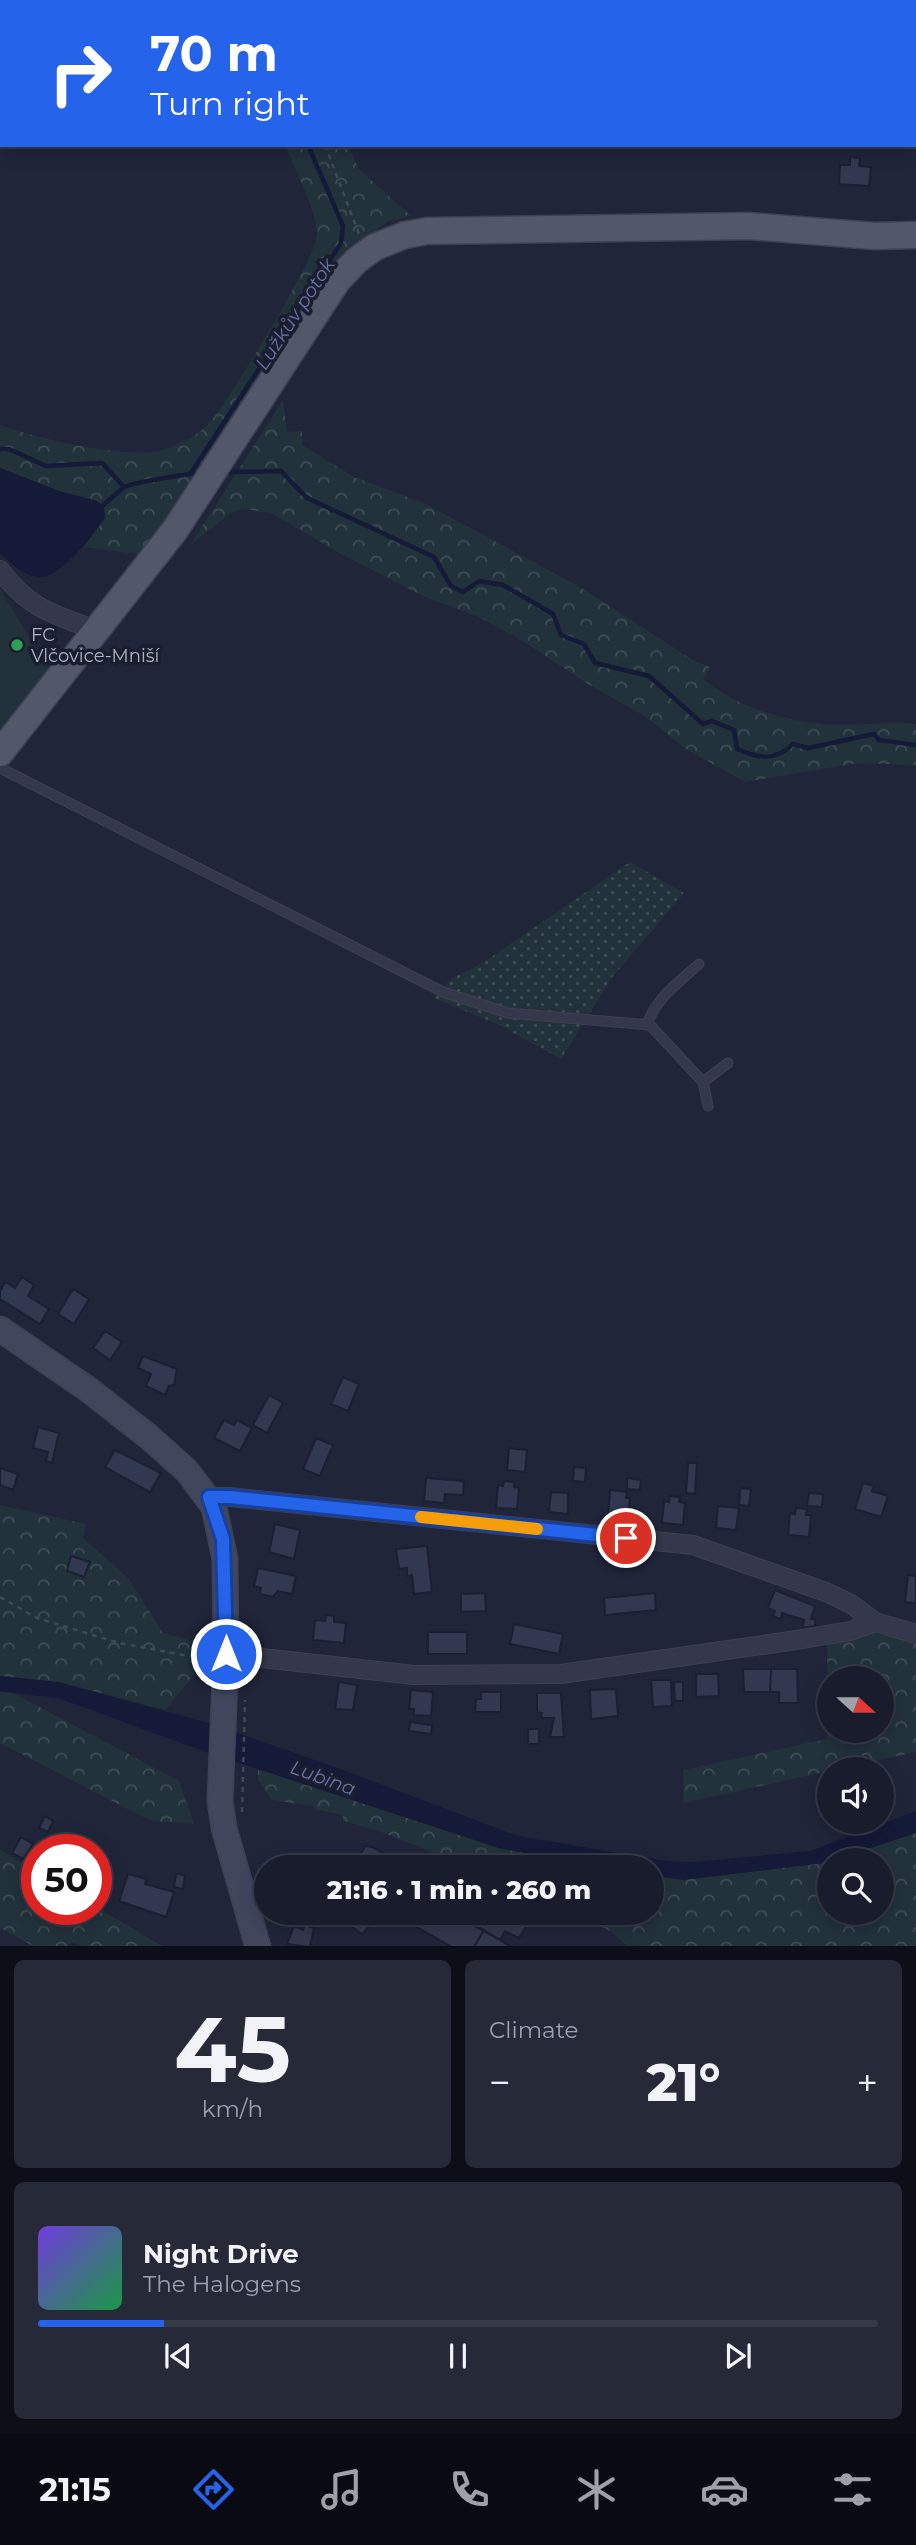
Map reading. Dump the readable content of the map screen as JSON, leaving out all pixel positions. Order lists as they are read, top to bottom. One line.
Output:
{"water":["Lužkův potok","Lubina"],"places":["FC Vlčovice-Mniší"],"north":"right","page":{"turn":["70 m","Turn right"],"limit":"50","trip":"21:16 · 1 min · 260 m","tile":[["45","km/h"],"Climate"],"heat":["−","21°","+"],"song":["Night Drive","The Halogens"],"tabs":"21:15"}}
